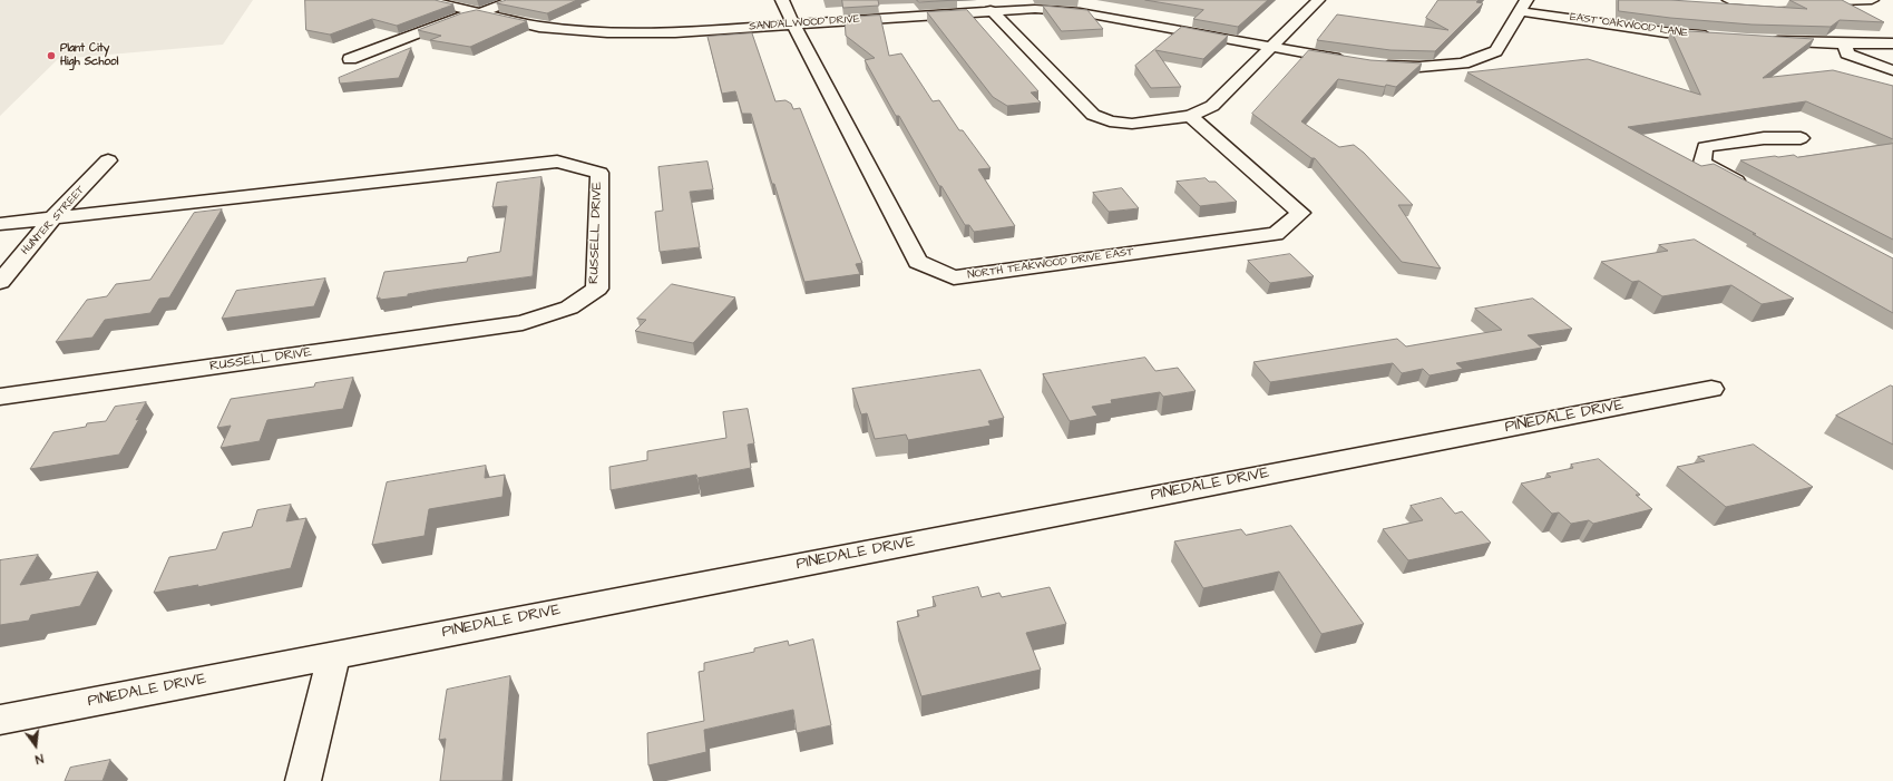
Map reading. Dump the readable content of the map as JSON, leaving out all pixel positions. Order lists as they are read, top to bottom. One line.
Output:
{"streets":{"street":["SANDALWOOD DRIVE","EAST OAKWOOD LANE","HUNTER STREET","RUSSELL DRIVE","NORTH TEAKWOOD DRIVE EAST","PINEDALE DRIVE"]},"crossings":[["SANDALWOOD DRIVE","NORTH TEAKWOOD DRIVE EAST"],["HUNTER STREET","RUSSELL DRIVE"]],"places":["Plant City High School"],"north":"bottom"}
